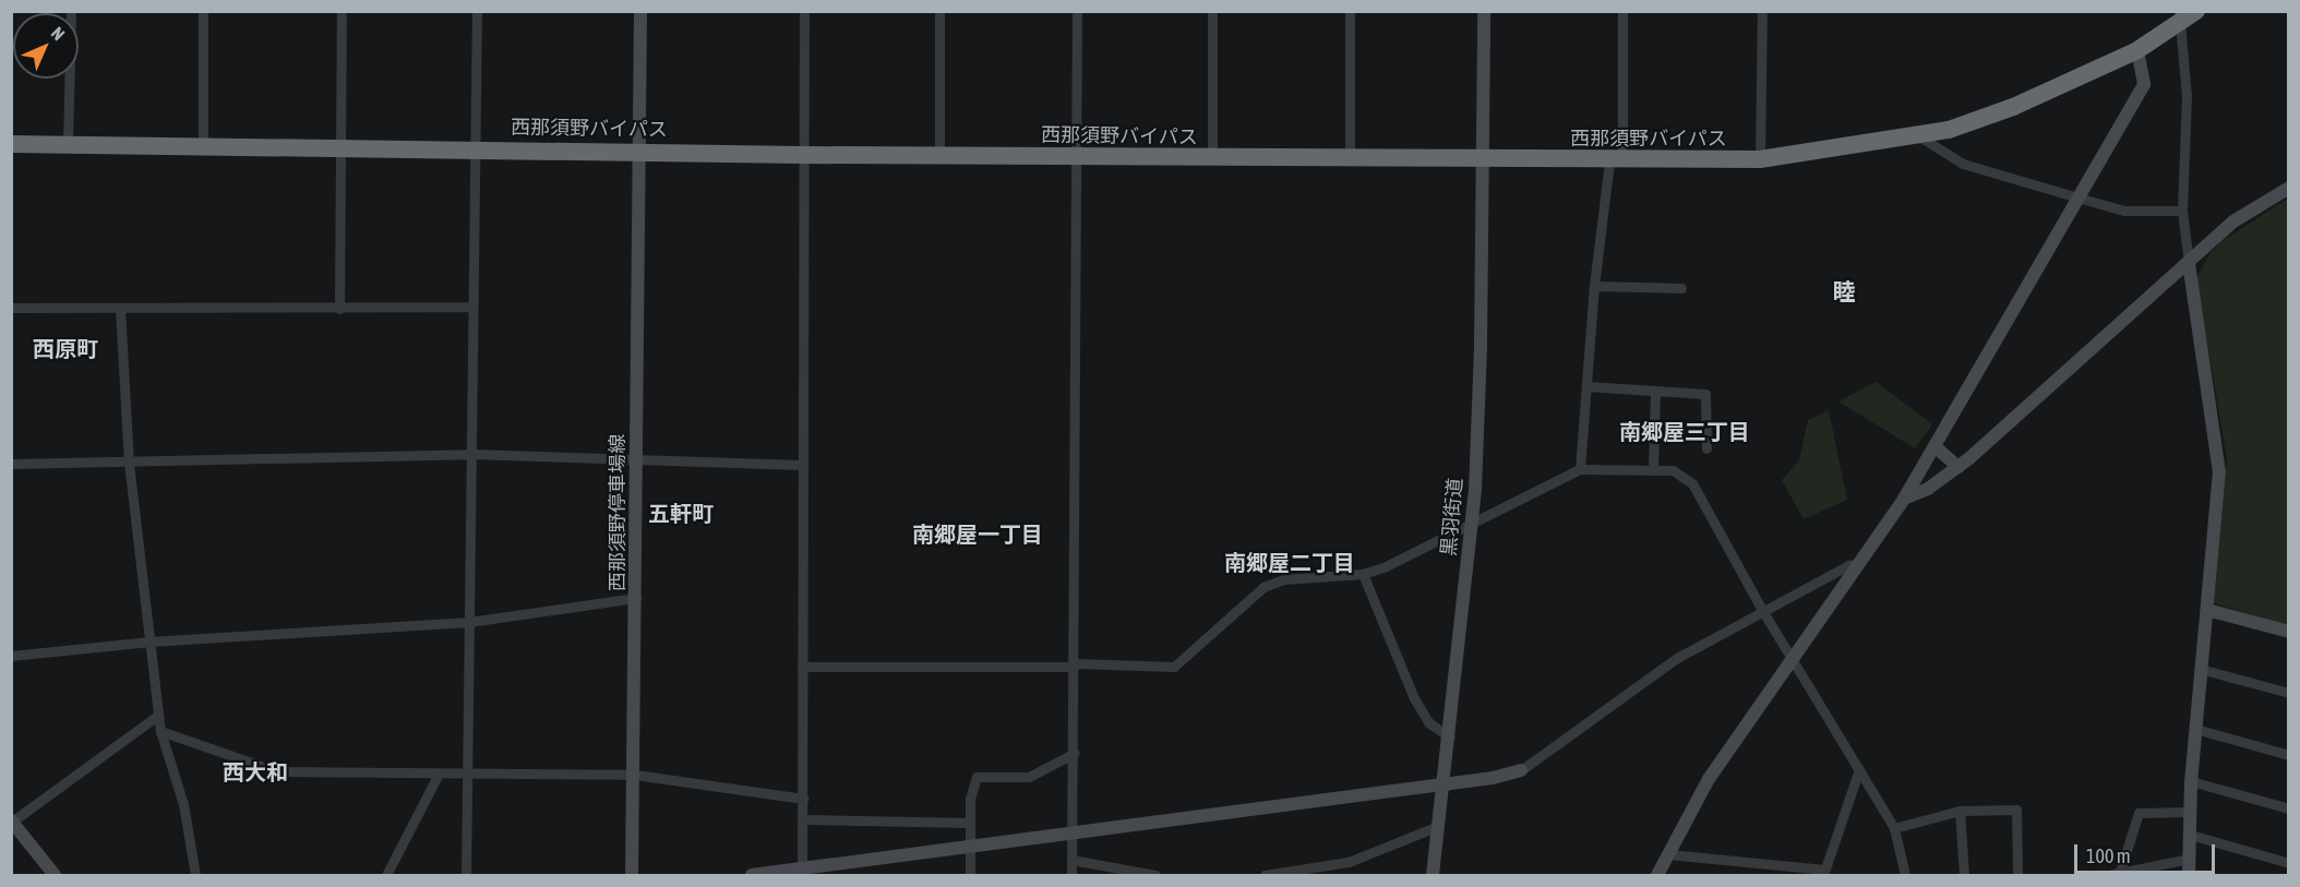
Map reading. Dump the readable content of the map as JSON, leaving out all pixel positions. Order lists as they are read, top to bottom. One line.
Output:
{"streets":{"highway":["西那須野バイパス"],"street":["西那須野停車場線","黒羽街道"]},"crossings":[["西那須野バイパス","西那須野停車場線"],["西那須野バイパス","黒羽街道"]],"districts":["睦","西原町","南郷屋三丁目","五軒町","南郷屋一丁目","南郷屋二丁目","西大和"],"scale_bar":"100 m","north":"top right"}
